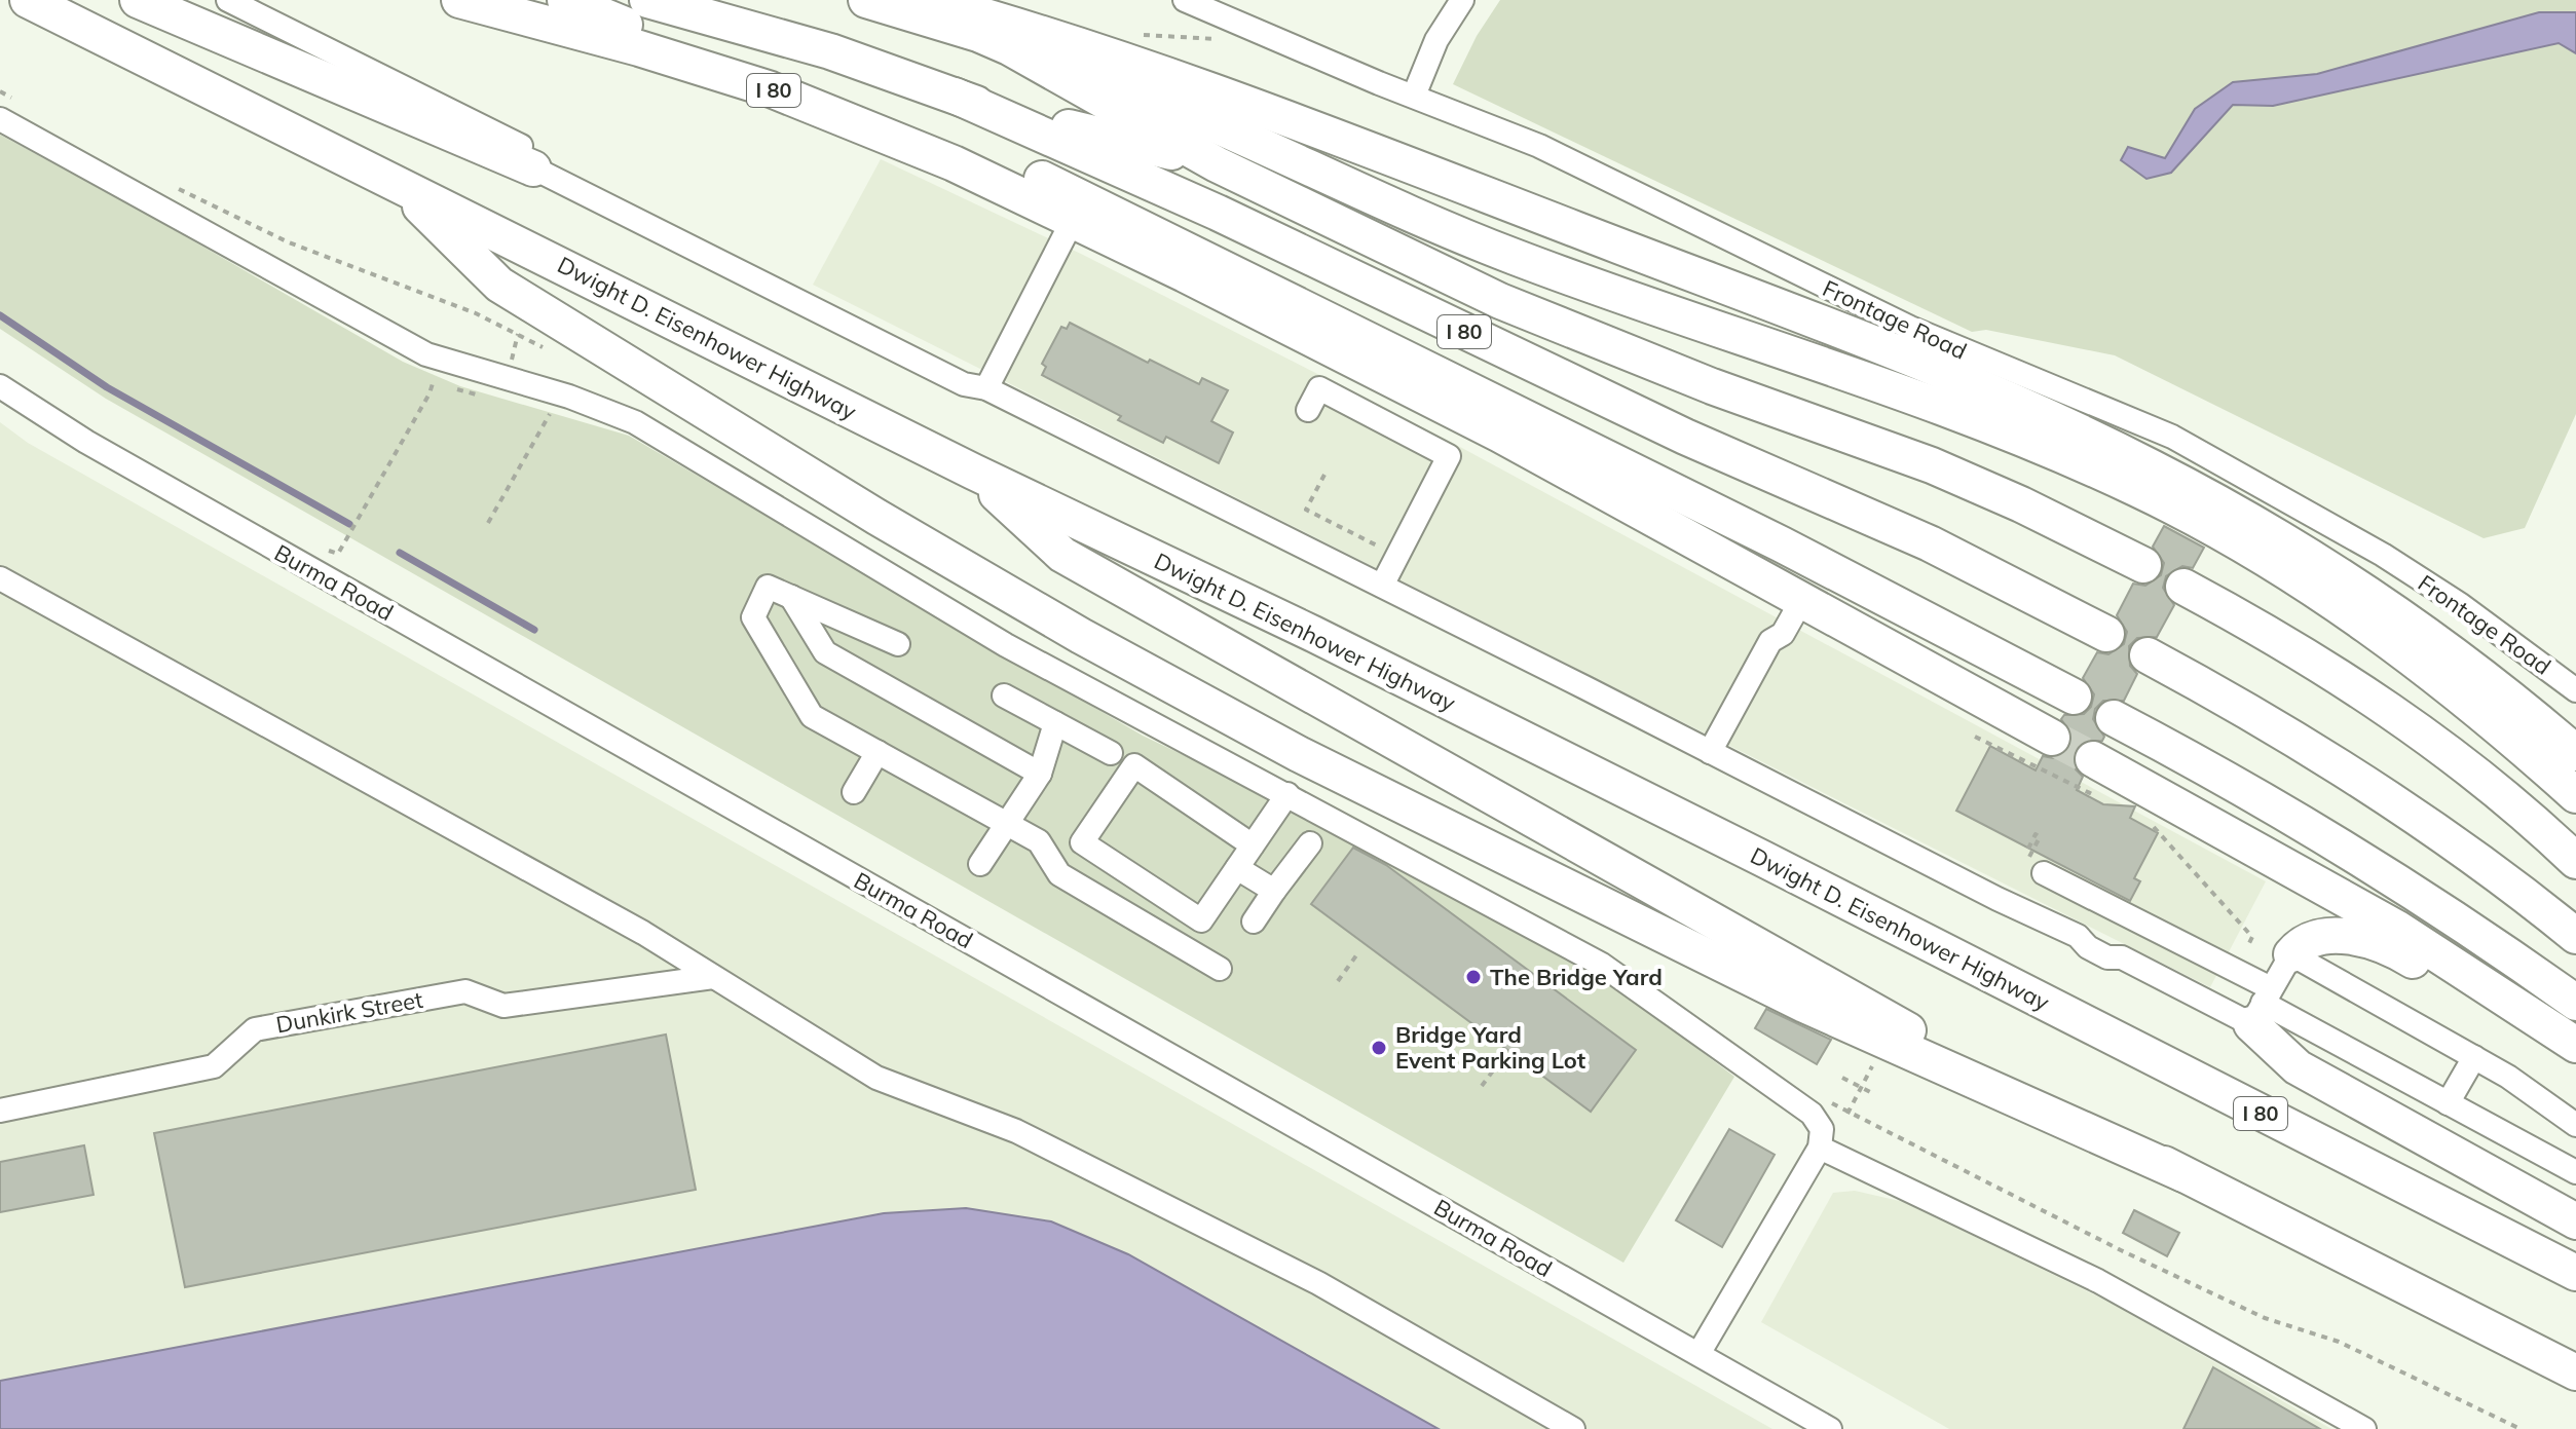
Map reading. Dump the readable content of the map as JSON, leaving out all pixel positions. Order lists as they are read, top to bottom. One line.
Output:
{"streets":{"highway":["I 80","Dwight D. Eisenhower Highway"],"street":["Frontage Road","Burma Road","Dunkirk Street"]},"places":["The Bridge Yard","Bridge Yard Event Parking Lot"]}
